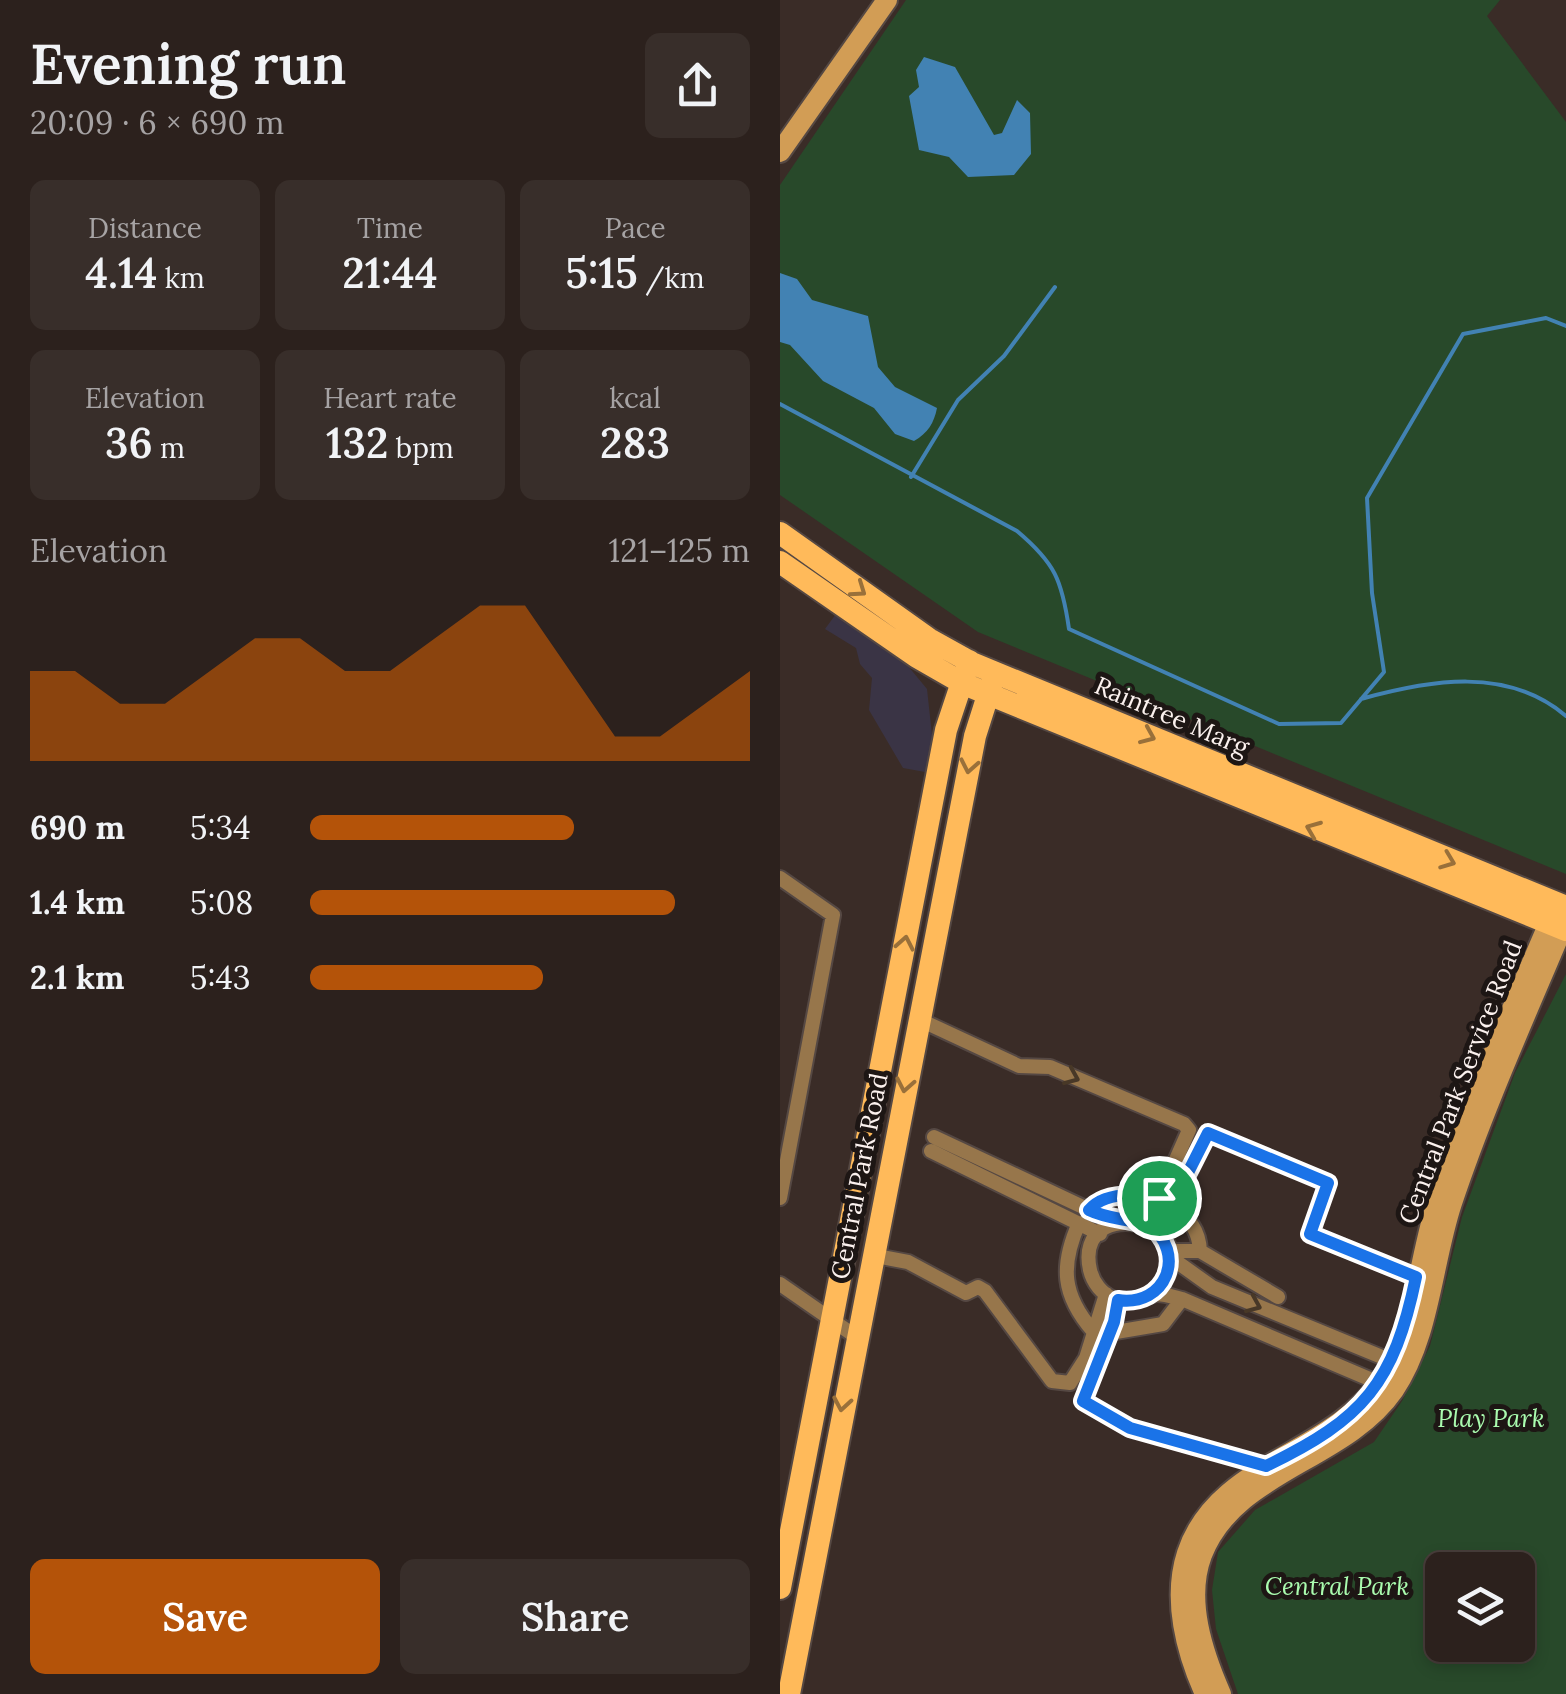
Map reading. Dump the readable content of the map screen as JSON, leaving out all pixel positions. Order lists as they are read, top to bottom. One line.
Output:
{"streets":{"main road":["Raintree Marg","Central Park Road"],"street":["Central Park Service Road"]},"crossings":[["Raintree Marg","Central Park Service Road"],["Raintree Marg","Central Park Road"]],"parks":["Play Park","Central Park"],"page":{"heading":["Evening run","20:09 · 6 × 690 m"],"stats":[["Distance","4.14 km"],["Time","21:44"],["Pace","5:15 /km"],["Elevation","36 m"],["Heart rate","132 bpm"],["kcal","283"]],"chart":["Elevation","121–125 m"],"list":[{"name":"690 m","note":"5:34"},{"name":"1.4 km","note":"5:08"},{"name":"2.1 km","note":"5:43"}],"buttons":["Save","Share"]}}
